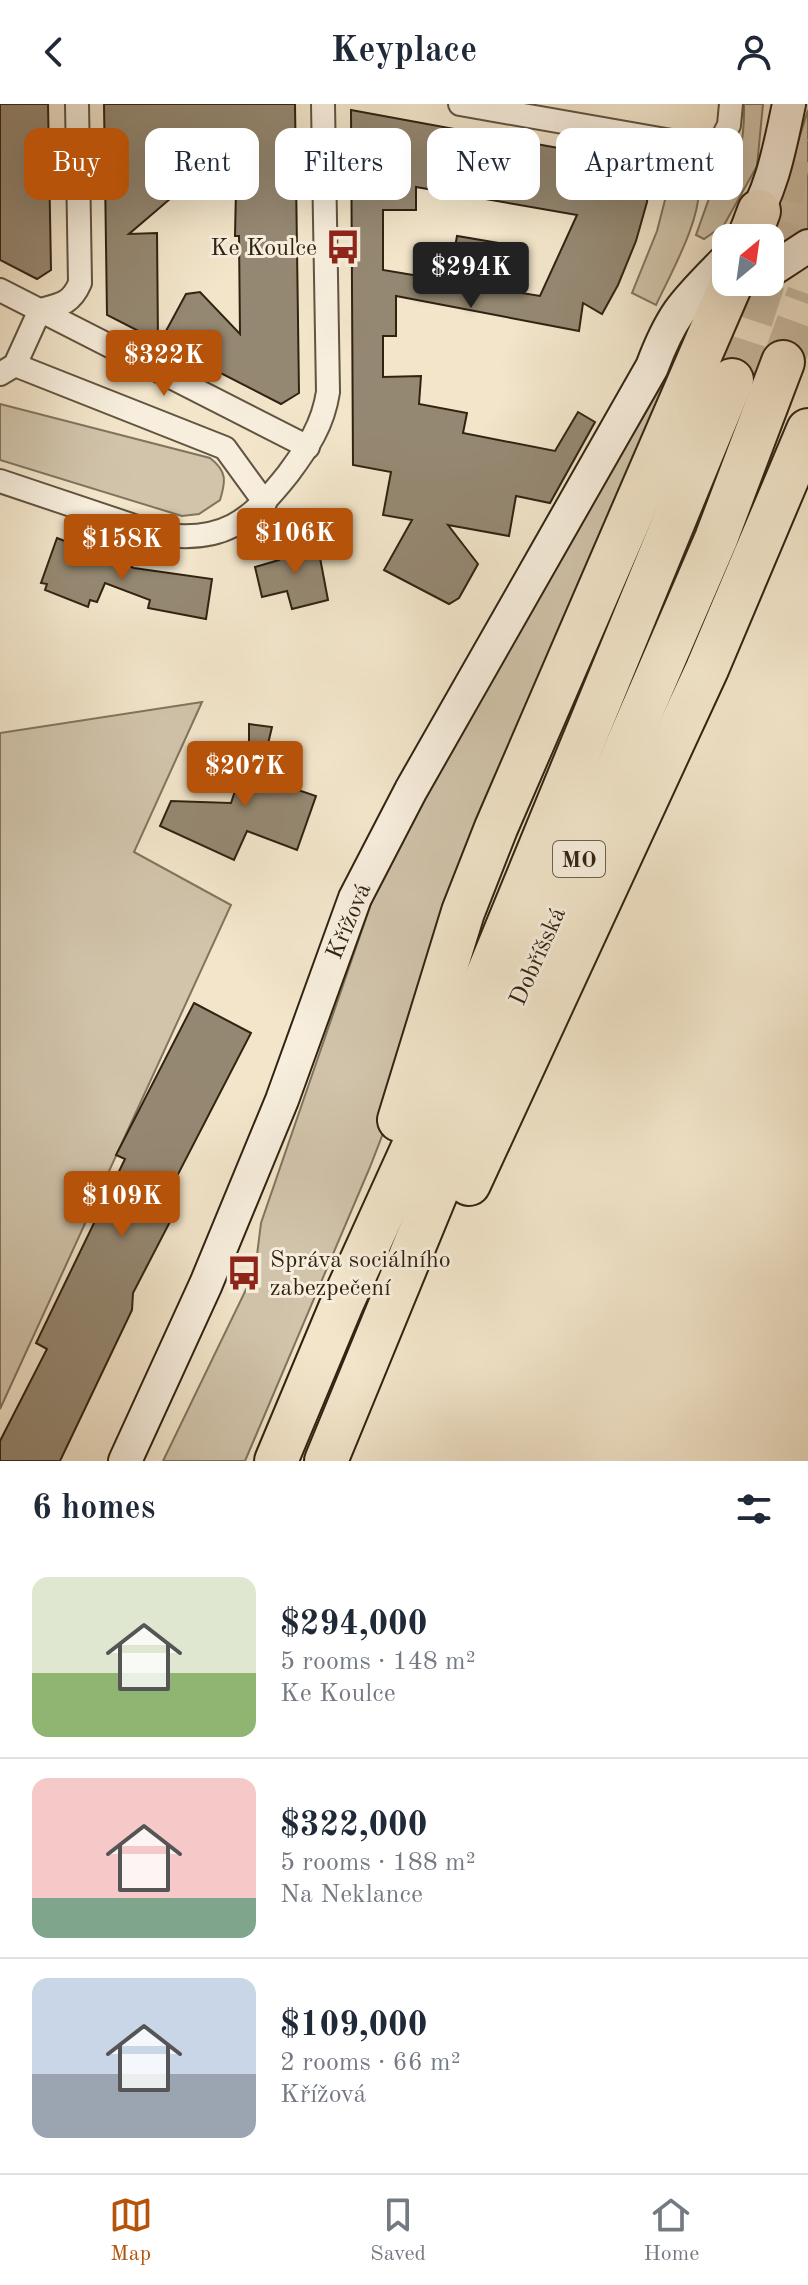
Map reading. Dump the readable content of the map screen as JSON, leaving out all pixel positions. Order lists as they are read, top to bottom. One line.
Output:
{"streets":{"highway":["MO","Dobříšská"],"street":["Křížová"]},"places":{"bus stop":["Ke Koulce","Správa sociálního zabezpečení"]},"north":"top right","page":{"header":"Keyplace","chip":["Buy","Rent","Filters","New","Apartment"],"price":["$294K","$322K","$106K","$158K","$207K","$109K"],"heading":"6 homes","list":[{"name":"$294,000","note":"5 rooms · 148 m² · Ke Koulce"},{"name":"$322,000","note":"5 rooms · 188 m² · Na Neklance"},{"name":"$109,000","note":"2 rooms · 66 m² · Křížová"}],"tabs":["Map","Saved","Home"]}}
